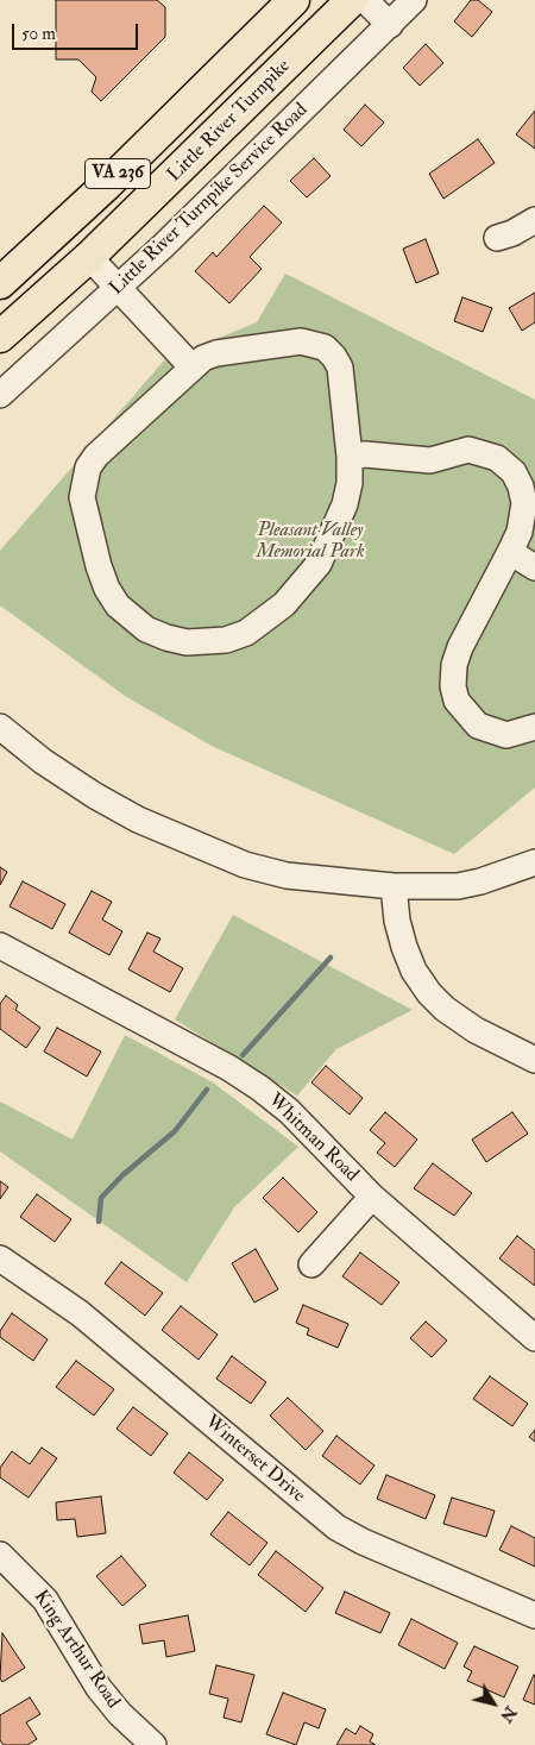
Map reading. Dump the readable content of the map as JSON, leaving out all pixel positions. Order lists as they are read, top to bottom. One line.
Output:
{"streets":{"main road":["Little River Turnpike","VA 236"],"street":["Little River Turnpike Service Road","Whitman Road","Winterset Drive","King Arthur Road"]},"parks":["Pleasant Valley Memorial Park"],"scale_bar":"50 m","north":"bottom right"}
